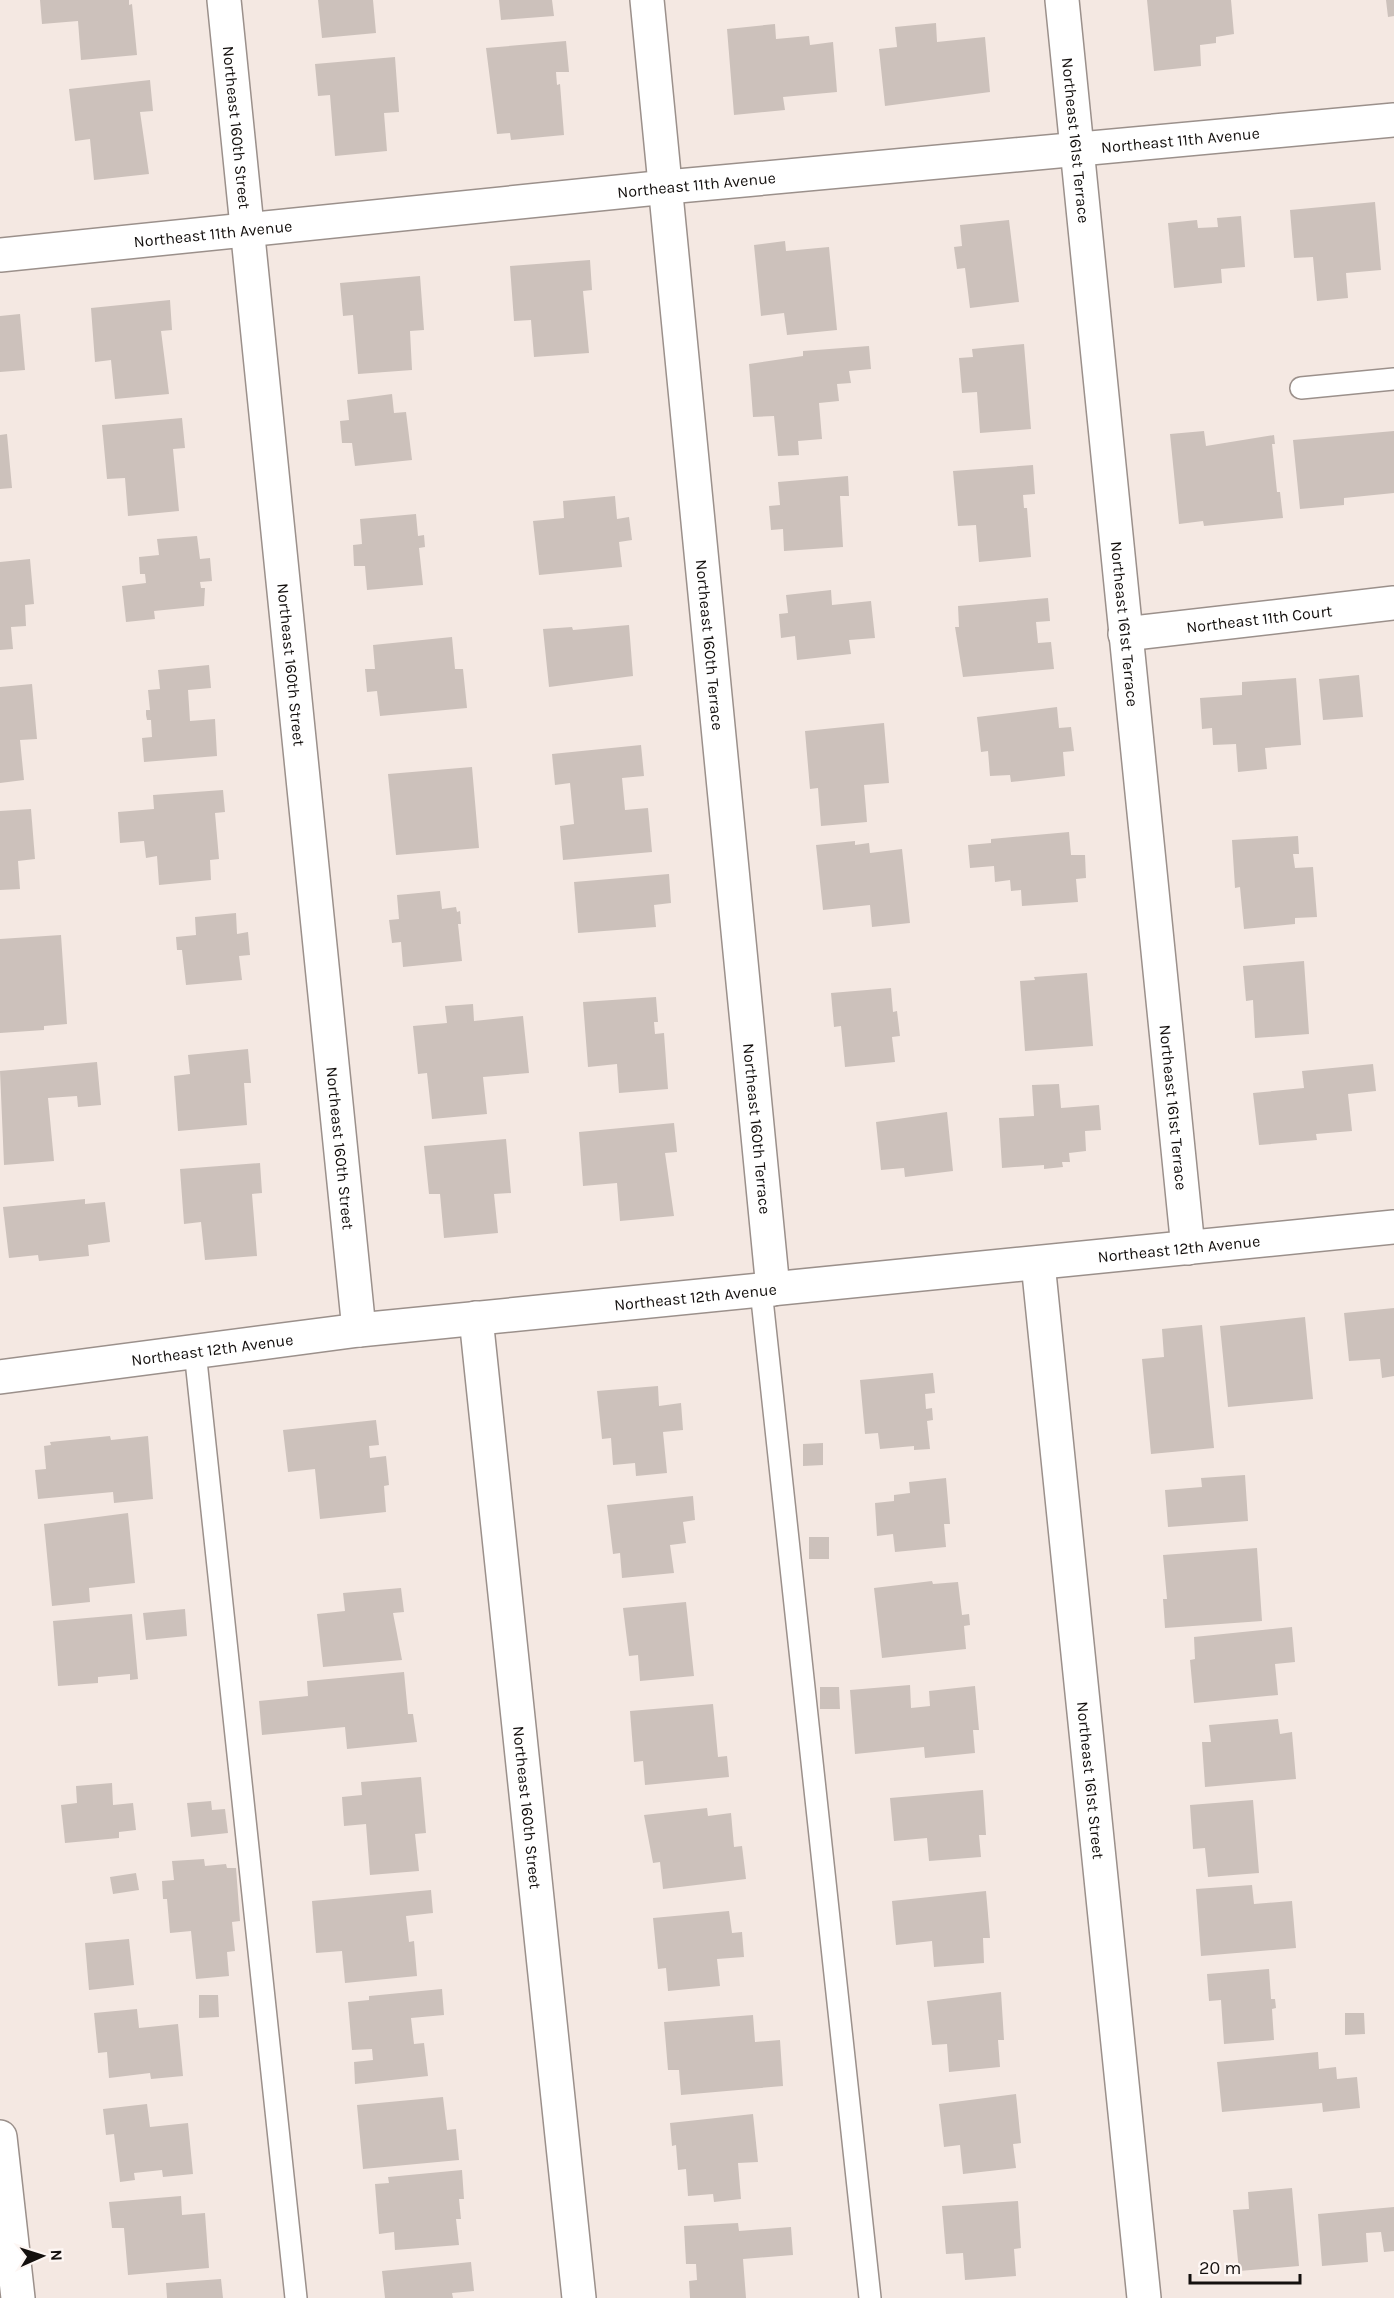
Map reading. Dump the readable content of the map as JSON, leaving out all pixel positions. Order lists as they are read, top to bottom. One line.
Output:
{"streets":{"street":["Northeast 160th Street","Northeast 11th Avenue","Northeast 161st Terrace","Northeast 11th Court","Northeast 160th Terrace","Northeast 12th Avenue","Northeast 161st Street"]},"crossings":[["Northeast 160th Street","Northeast 11th Avenue"],["Northeast 160th Street","Northeast 12th Avenue"],["Northeast 11th Avenue","Northeast 161st Terrace"],["Northeast 11th Avenue","Northeast 160th Terrace"],["Northeast 161st Terrace","Northeast 11th Court"],["Northeast 161st Terrace","Northeast 12th Avenue"],["Northeast 160th Terrace","Northeast 12th Avenue"],["Northeast 12th Avenue","Northeast 161st Street"]],"scale_bar":"20 m","north":"right"}
